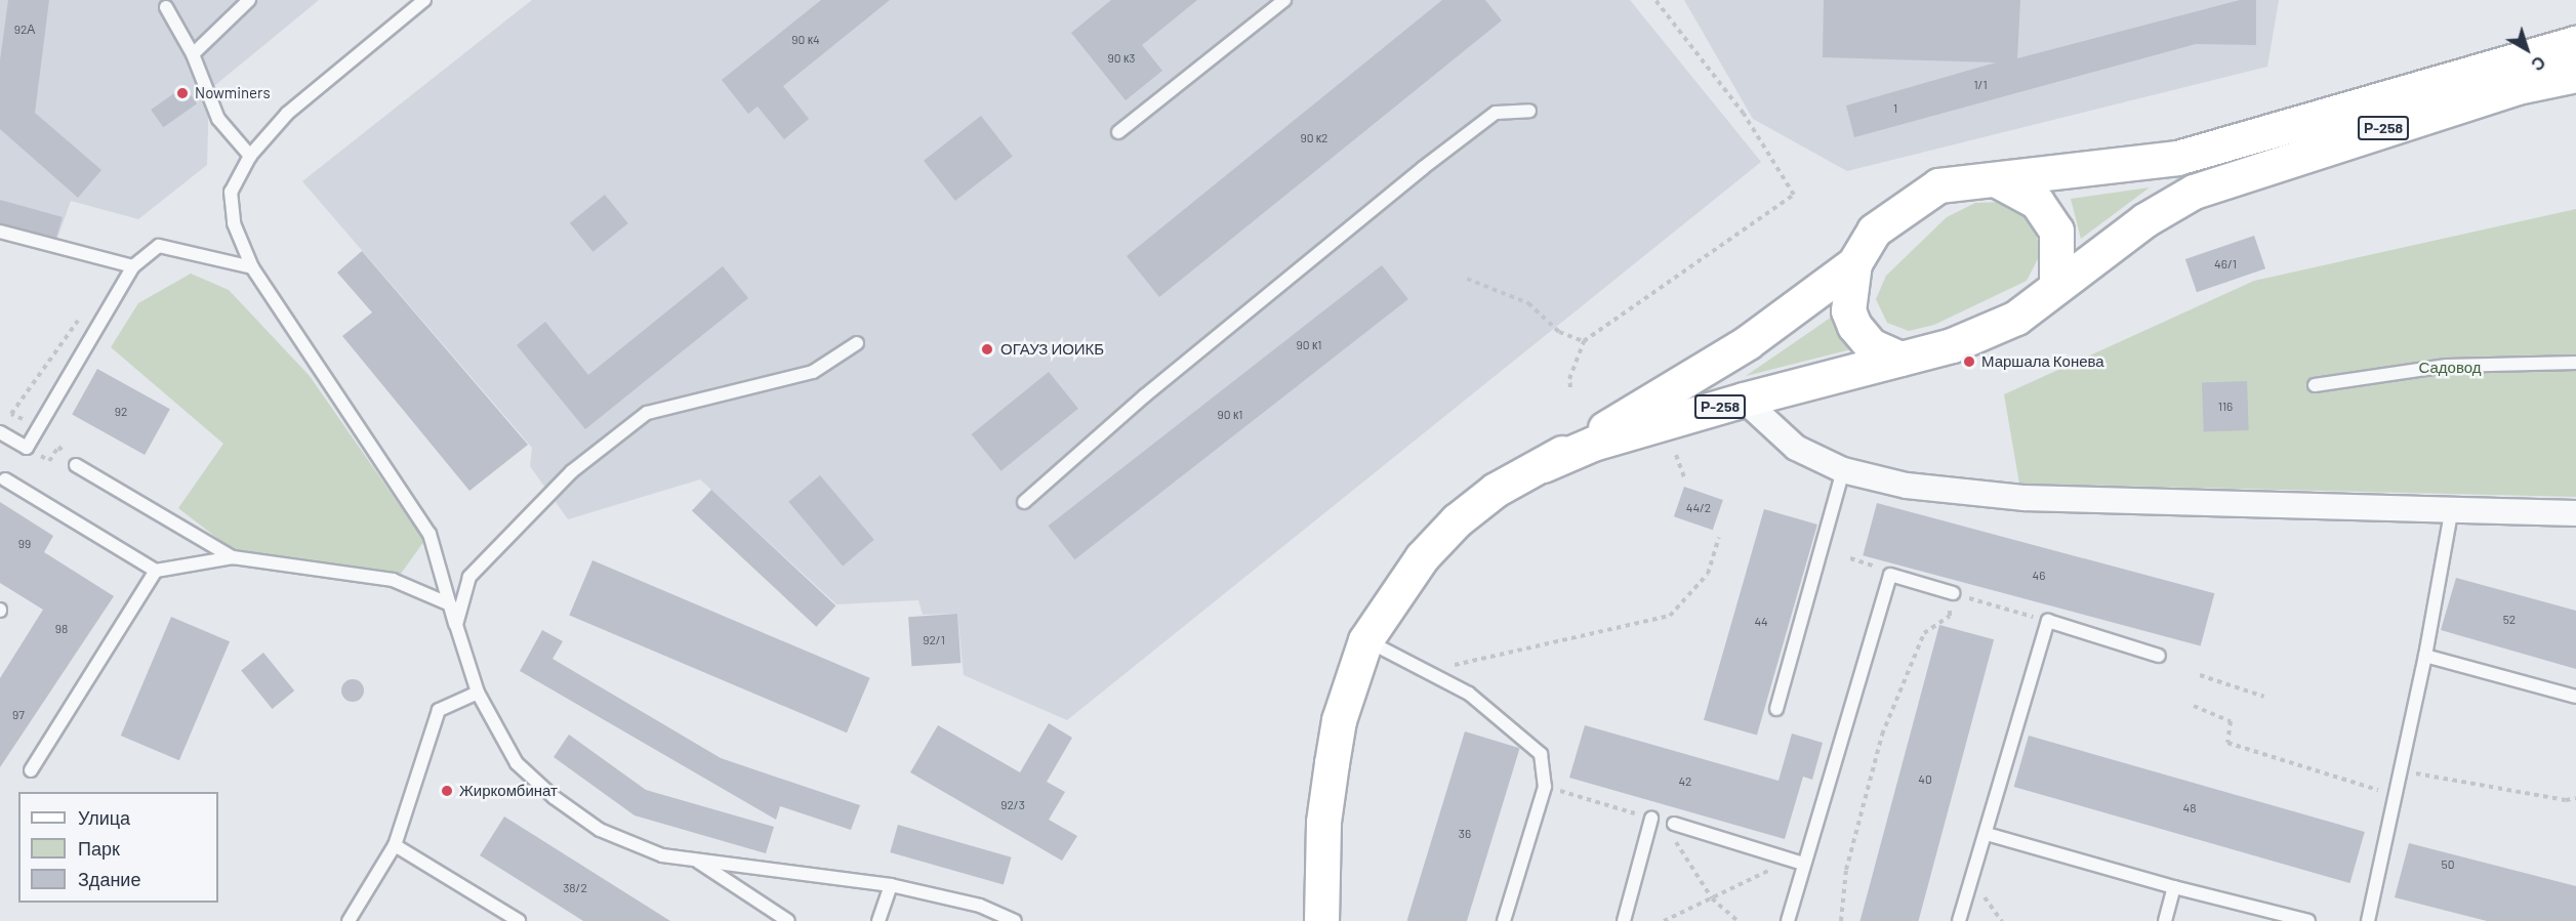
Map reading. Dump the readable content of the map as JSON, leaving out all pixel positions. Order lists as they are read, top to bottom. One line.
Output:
{"streets":{"main road":["Р-258"]},"parks":["Садовод"],"places":["Nowminers","ОГАУЗ ИОИКБ","Маршала Конева","Жиркомбинат"],"house_numbers":["92А","90 к4","90 к3","1/1","1","90 к2","46/1","90 к1","116","92","90 к1","44/2","99","46","52","44","98","92/1","97","40","42","92/3","48","36","50","38/2"],"legend":["Улица","Парк","Здание"],"north":"bottom right"}
